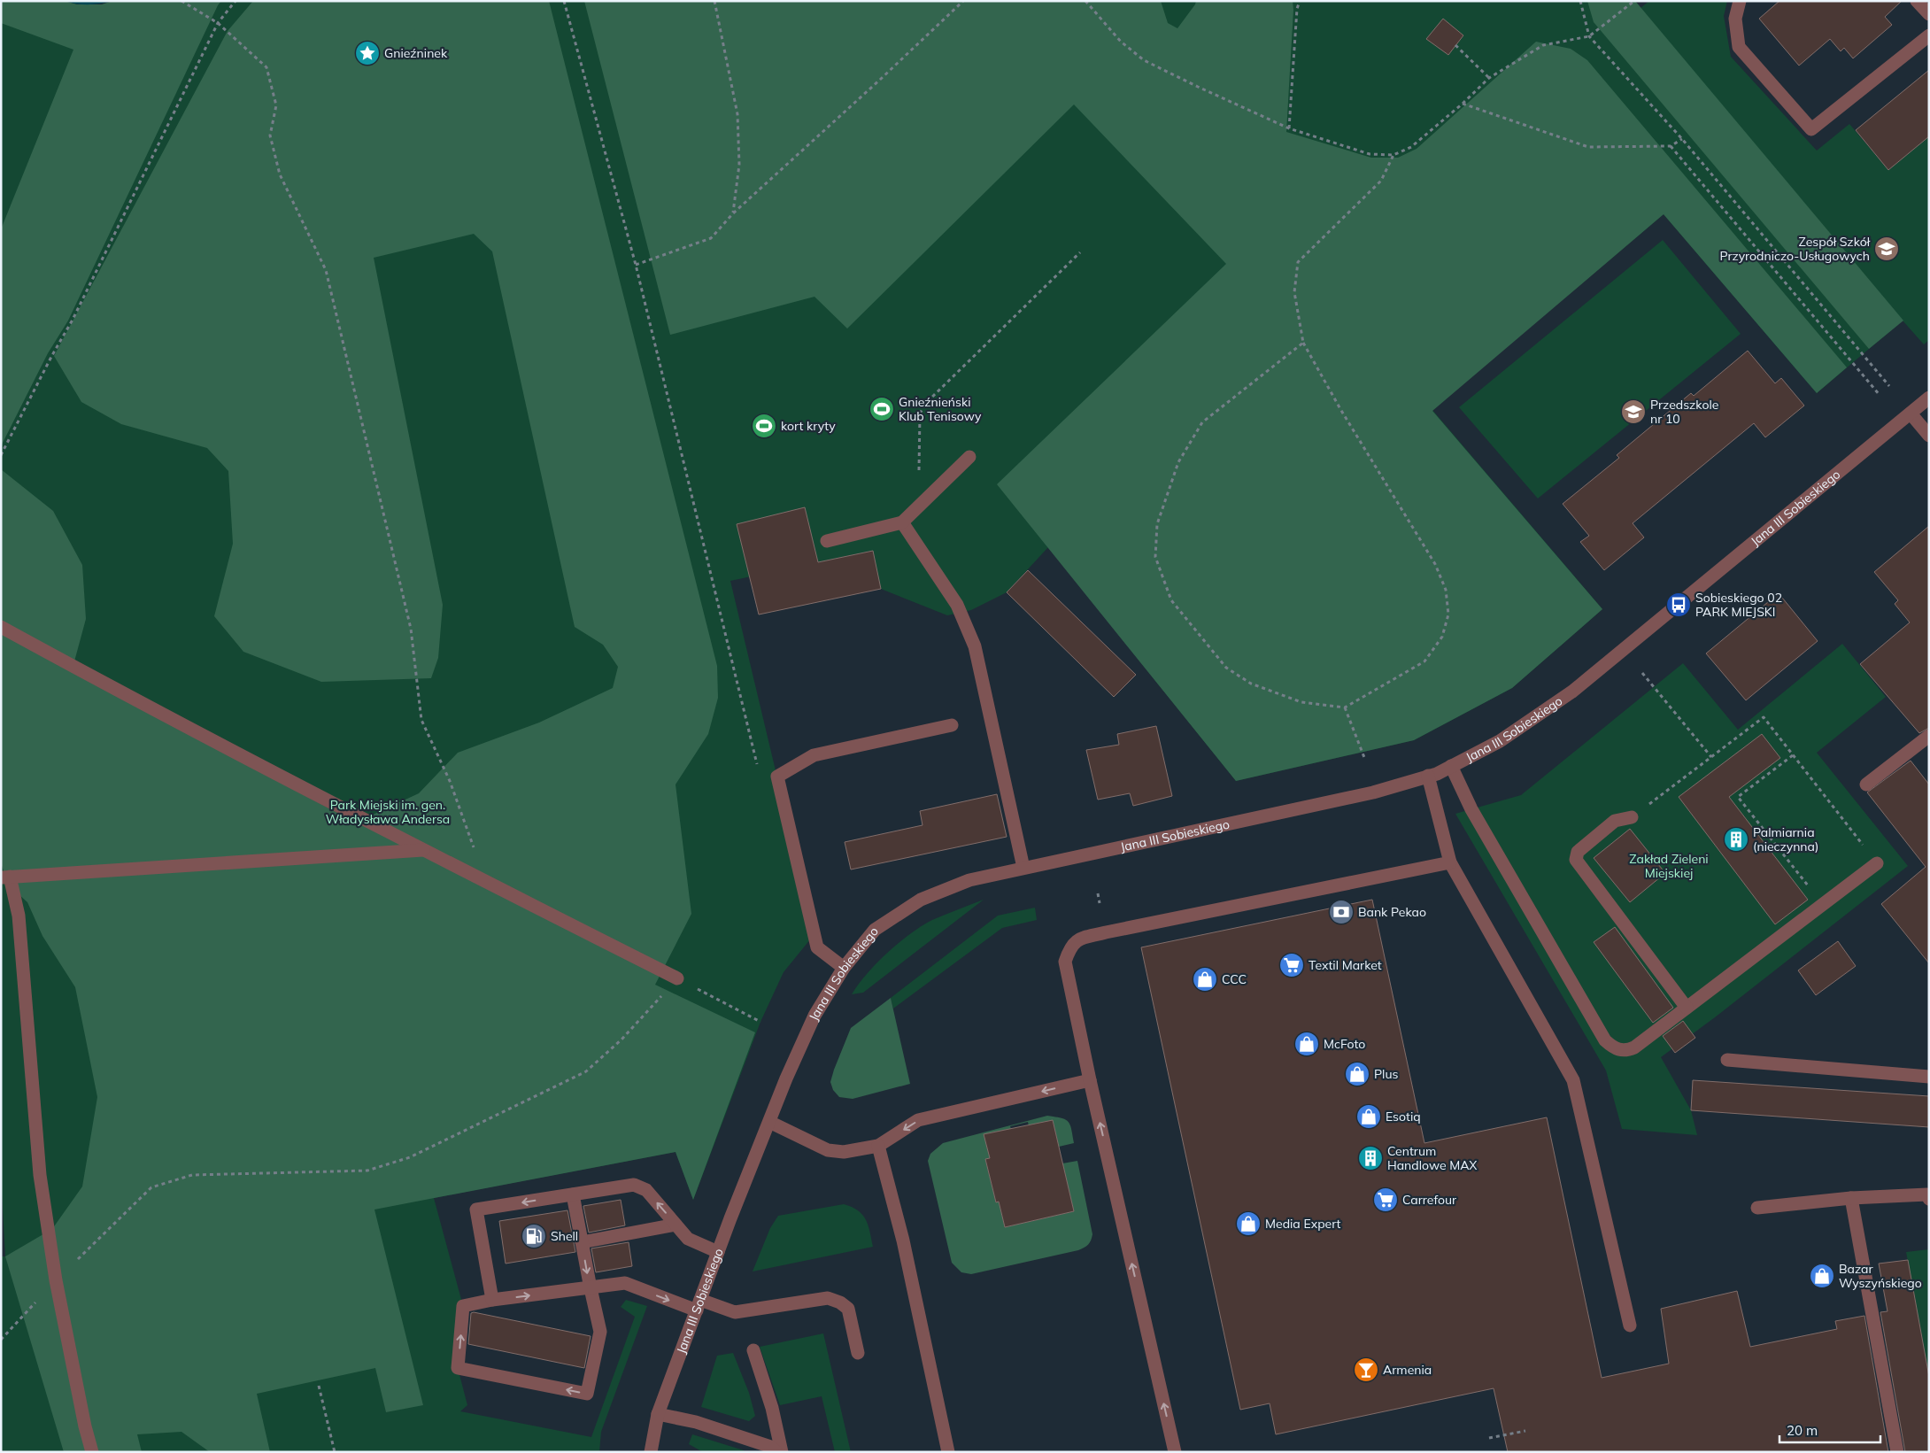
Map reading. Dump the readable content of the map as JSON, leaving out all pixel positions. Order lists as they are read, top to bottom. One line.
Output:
{"streets":{"street":["Jana III Sobieskiego"]},"parks":["Park Miejski im. gen. Władysława Andersa","Zakład Zieleni Miejskiej"],"places":{"place":["Gnieźninek"],"school or university":["Zespół Szkół Przyrodniczo-Usługowych","Przedszkole nr 10"],"sports":["Gnieźnieński Klub Tenisowy","kort kryty"],"bus stop":["Sobieskiego 02 PARK MIEJSKI"],"building":["Palmiarnia (nieczynna)","Centrum Handlowe MAX"],"bank":["Bank Pekao"],"supermarket":["Textil Market","Carrefour"],"shop":["CCC","McFoto","Plus","Esotiq","Media Expert","Bazar Wyszyńskiego"],"fuel station":["Shell"],"bar":["Armenia"]},"scale_bar":"20 m"}
